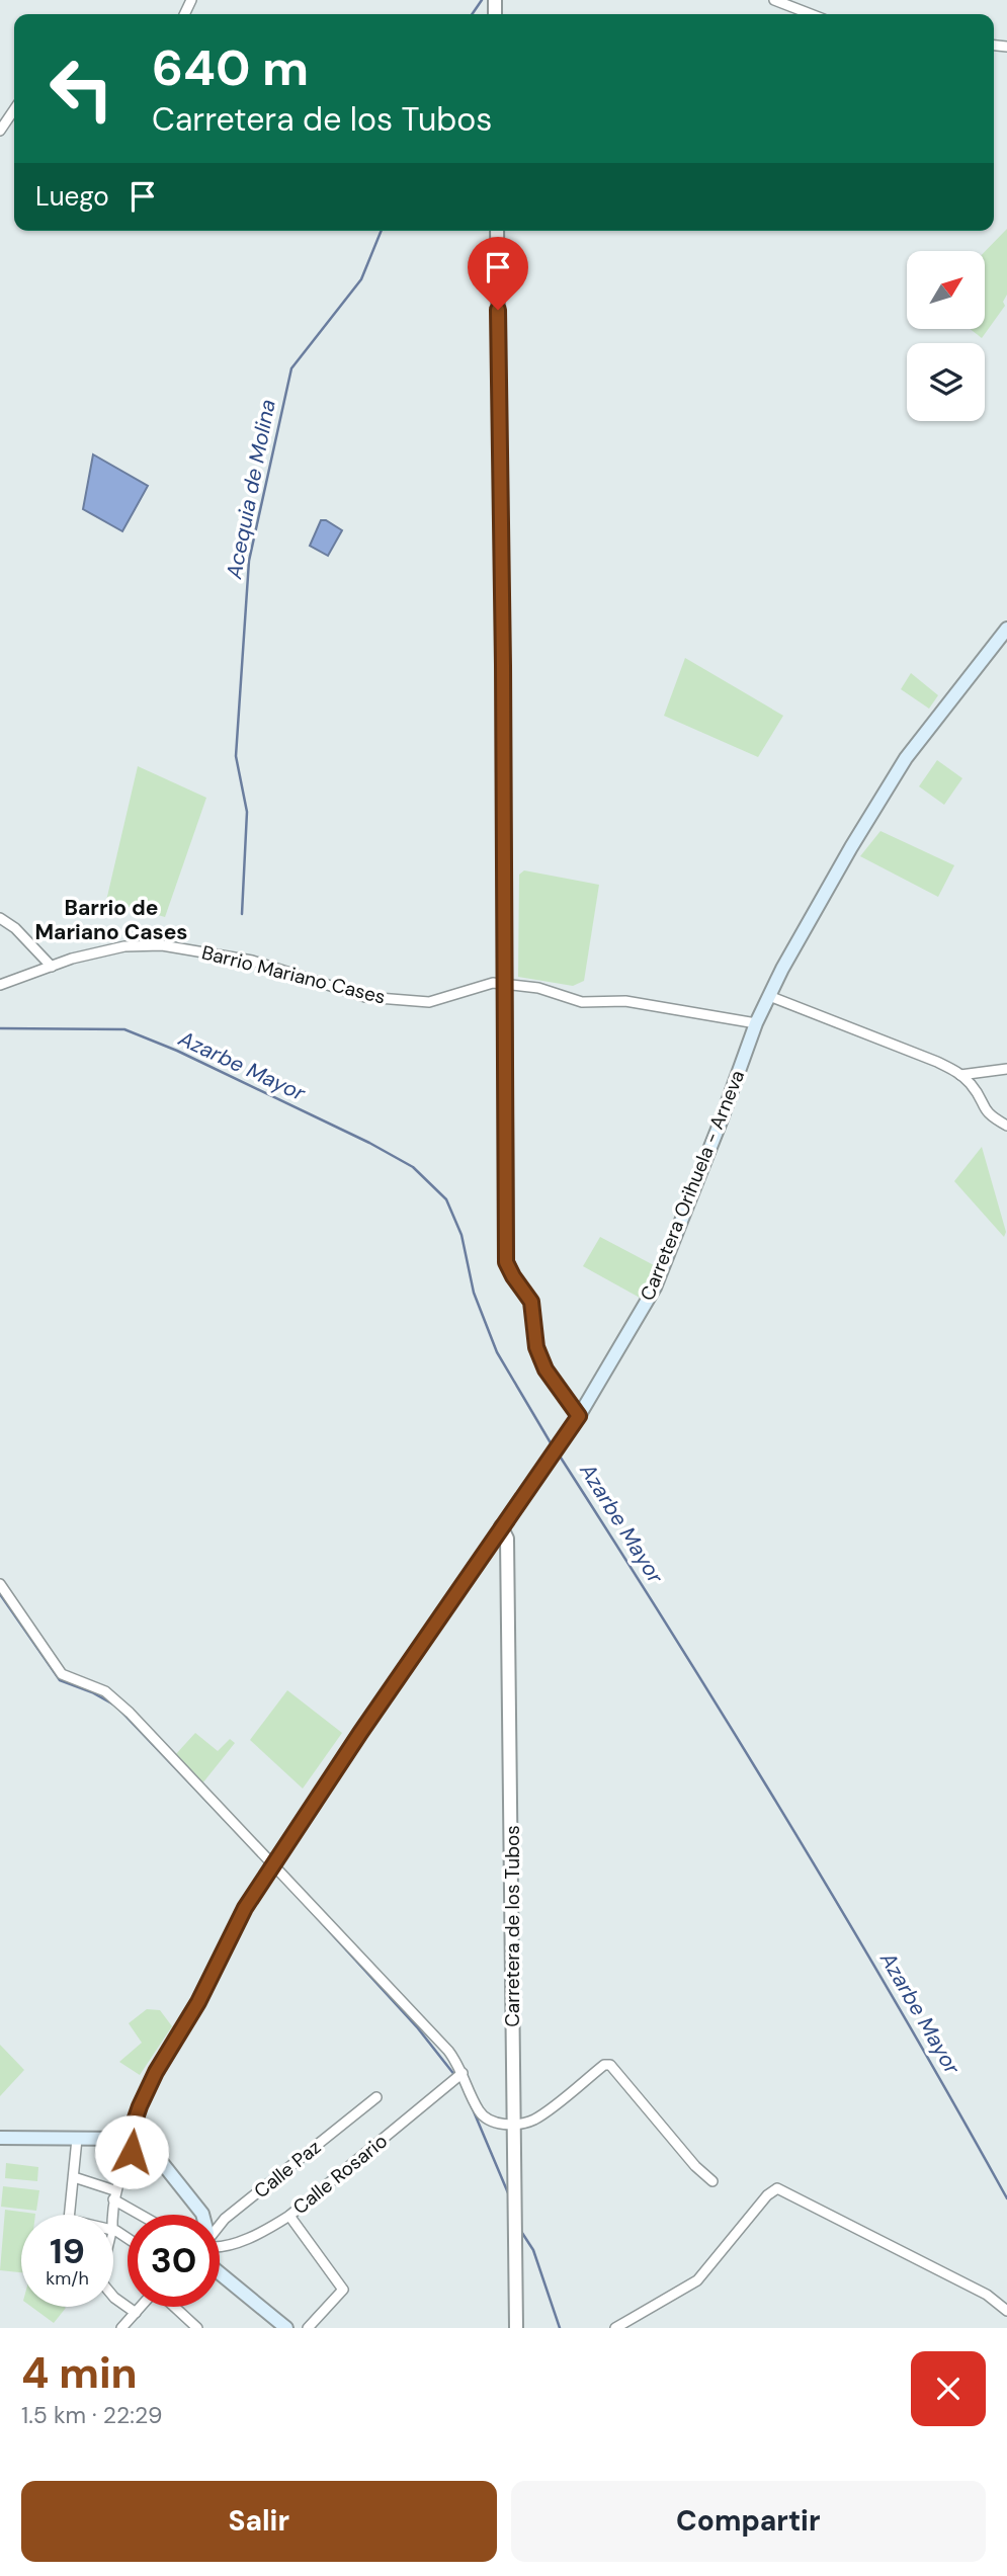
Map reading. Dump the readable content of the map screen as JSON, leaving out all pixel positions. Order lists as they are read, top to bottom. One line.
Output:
{"streets":{"main road":["Carretera Orihuela - Arneva"],"street":["Barrio Mariano Cases","Carretera de los Tubos","Calle Paz","Calle Rosario"]},"crossings":[["Barrio Mariano Cases","Carretera Orihuela - Arneva"],["Carretera Orihuela - Arneva","Carretera de los Tubos"]],"districts":["Barrio de Mariano Cases"],"water":["Acequia de Molina","Azarbe Mayor"],"north":"top right","page":{"turn":["640 m","Carretera de los Tubos"],"then":"Luego","speed":"19 km/h","limit":"30","heading":["4 min","1.5 km · 22:29"],"buttons":["Salir","Compartir"]}}
